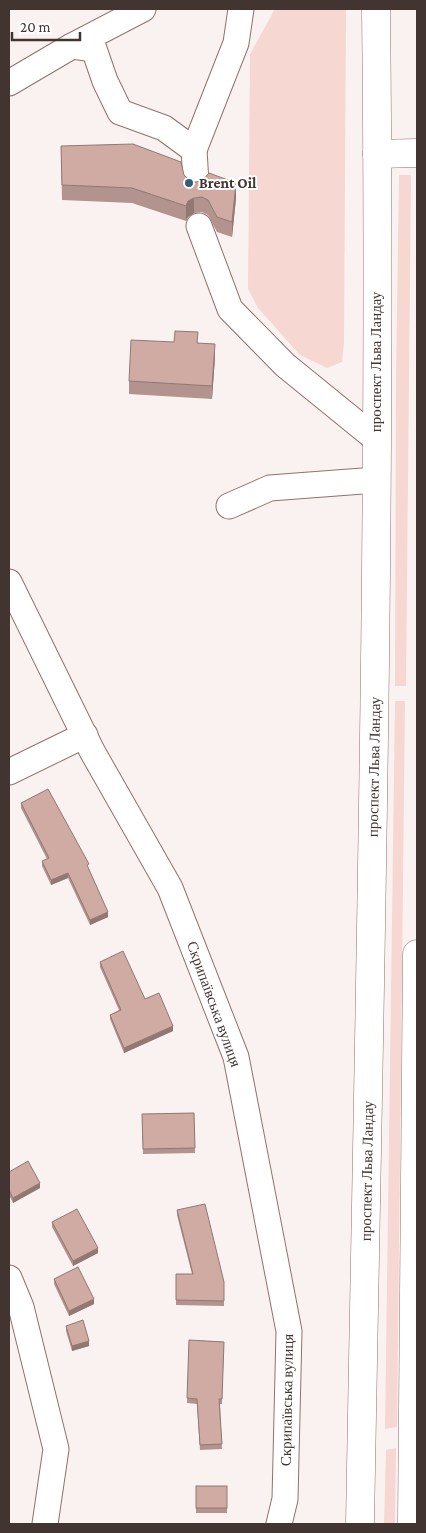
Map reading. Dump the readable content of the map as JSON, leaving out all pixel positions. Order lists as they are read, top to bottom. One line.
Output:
{"streets":{"main road":["проспект Льва Ландау"],"street":["Скрипаївська вулиця"]},"places":["Brent Oil"],"scale_bar":"20 m"}
